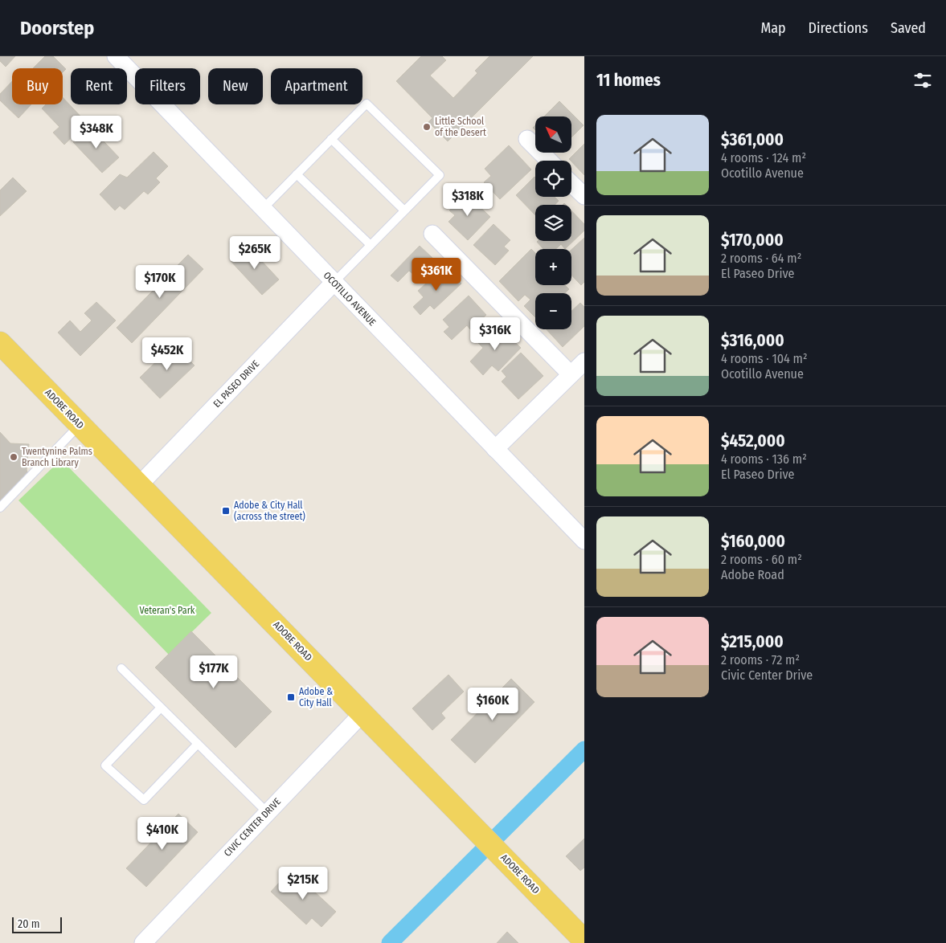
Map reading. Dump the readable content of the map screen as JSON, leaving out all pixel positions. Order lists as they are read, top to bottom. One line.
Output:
{"streets":{"main road":["ADOBE ROAD"],"street":["OCOTILLO AVENUE","EL PASEO DRIVE","CIVIC CENTER DRIVE"]},"crossings":[["OCOTILLO AVENUE","EL PASEO DRIVE"],["EL PASEO DRIVE","ADOBE ROAD"],["ADOBE ROAD","CIVIC CENTER DRIVE"]],"parks":["Veteran's Park"],"places":{"other":["Little School of the Desert","Twentynine Palms Branch Library"],"transit":["Adobe & City Hall (across the street)","Adobe & City Hall"]},"scale_bar":"20 m","north":"top left","page":{"header":"Doorstep","nav":["Map","Directions","Saved"],"heading":"11 homes","chip":["Buy","Rent","Filters","New","Apartment"],"list":[{"name":"$361,000","note":"4 rooms · 124 m² · Ocotillo Avenue"},{"name":"$170,000","note":"2 rooms · 64 m² · El Paseo Drive"},{"name":"$316,000","note":"4 rooms · 104 m² · Ocotillo Avenue"},{"name":"$452,000","note":"4 rooms · 136 m² · El Paseo Drive"},{"name":"$160,000","note":"2 rooms · 60 m² · Adobe Road"},{"name":"$215,000","note":"2 rooms · 72 m² · Civic Center Drive"}],"price":["$348K","$318K","$265K","$361K","$170K","$316K","$452K","$177K","$160K","$410K","$215K"],"map_buttons":["+","−"],"scale":"20 m"}}
